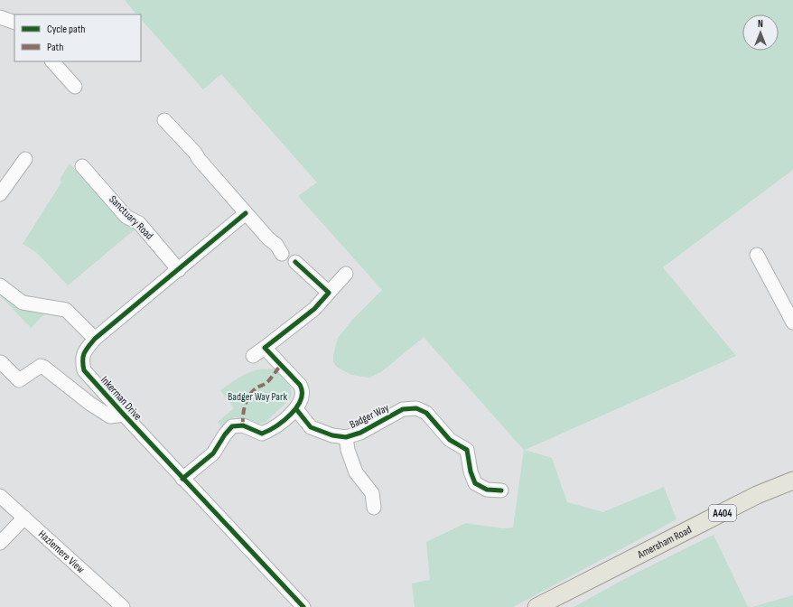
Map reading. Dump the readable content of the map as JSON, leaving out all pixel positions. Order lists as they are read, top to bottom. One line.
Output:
{"streets":{"main road":["A404","Amersham Road"],"street":["Sanctuary Road","Inkerman Drive","Badger Way","Hazlemere View"]},"crossings":[["Sanctuary Road","Inkerman Drive"]],"parks":["Badger Way Park"],"legend":["Cycle path","Path"],"north":"top"}
